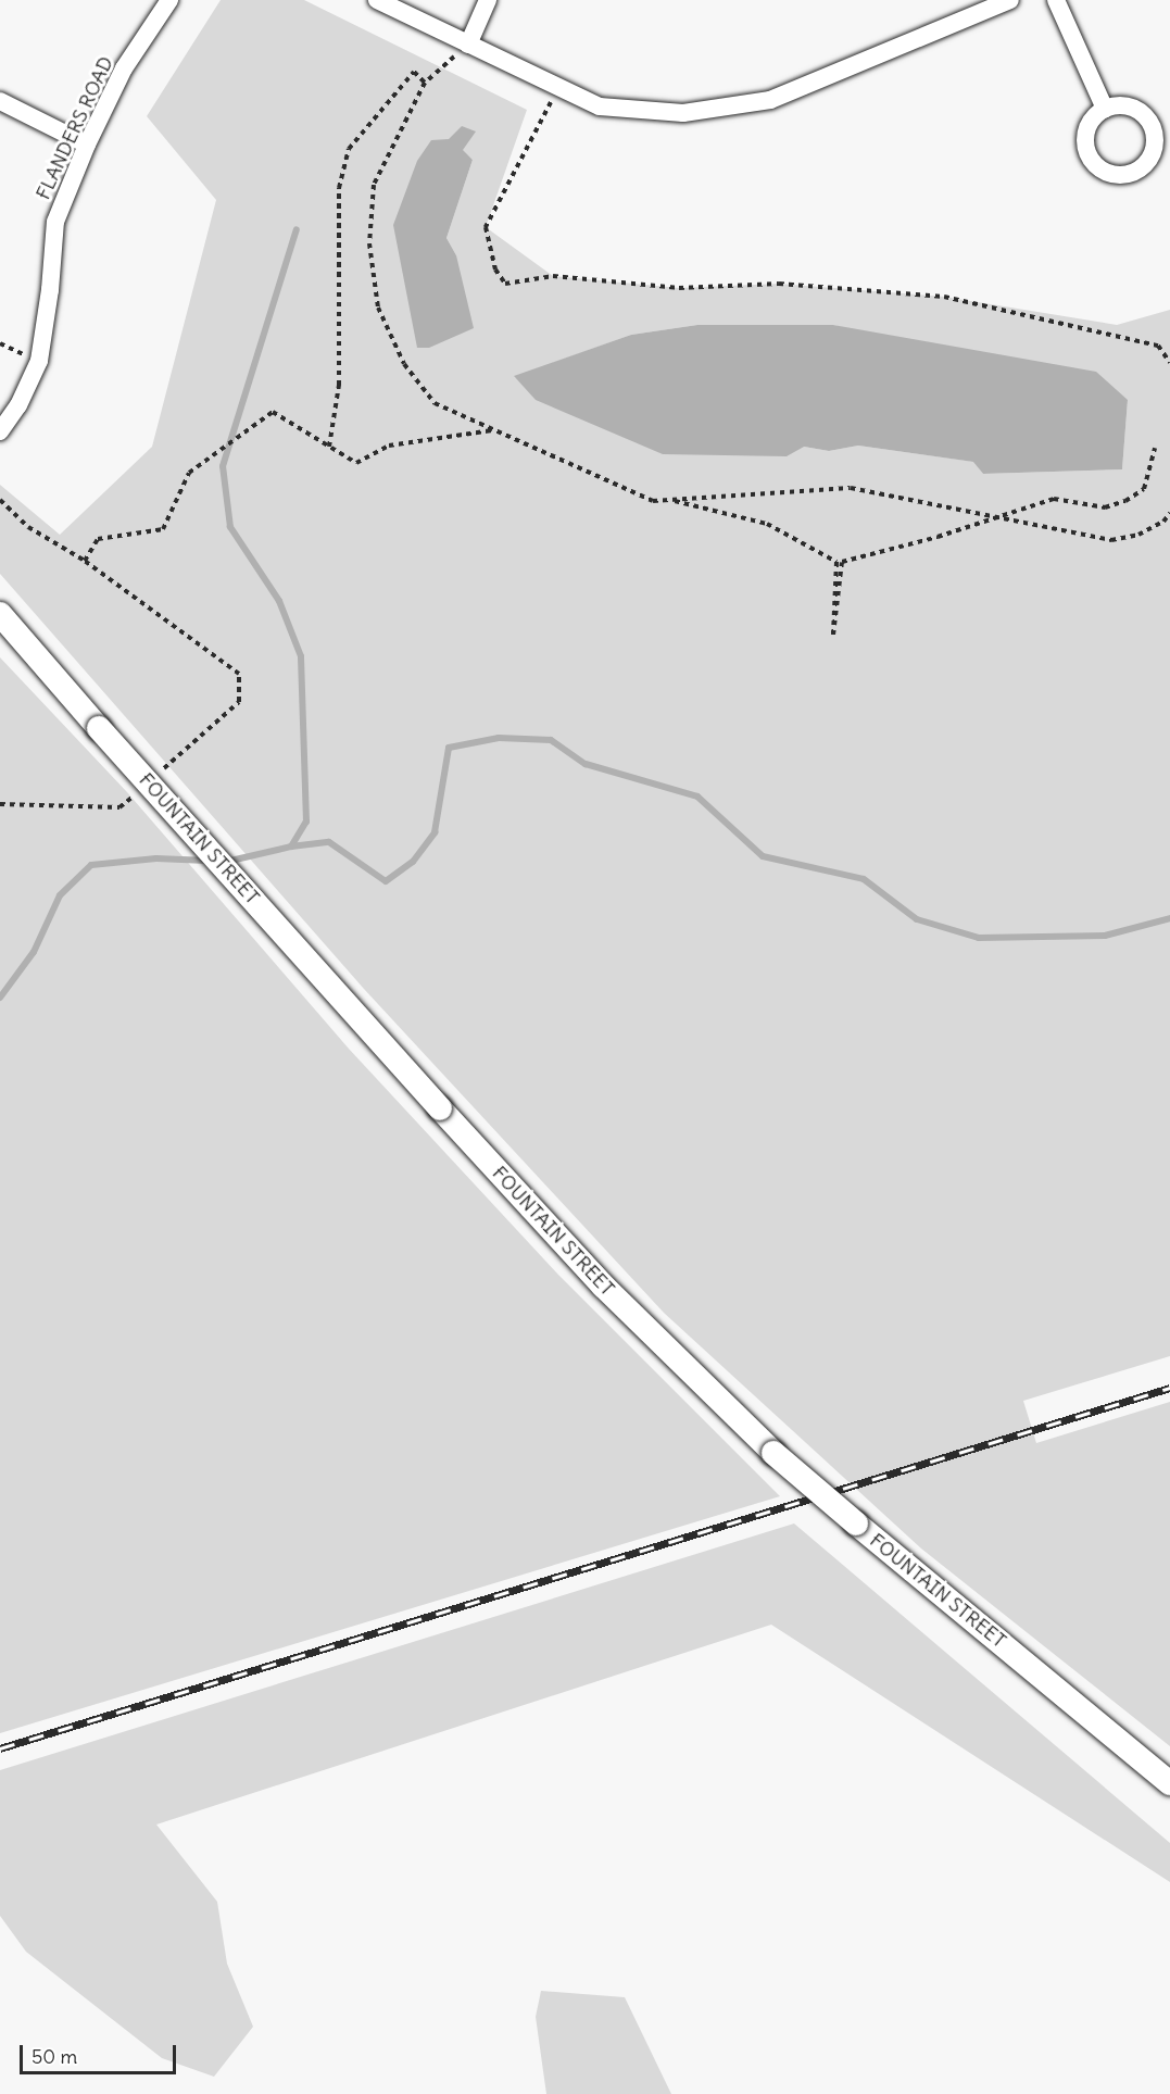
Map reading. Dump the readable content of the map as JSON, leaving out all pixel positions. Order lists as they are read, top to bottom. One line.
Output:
{"streets":{"main road":["FOUNTAIN STREET"],"street":["FLANDERS ROAD"]},"scale_bar":"50 m"}
